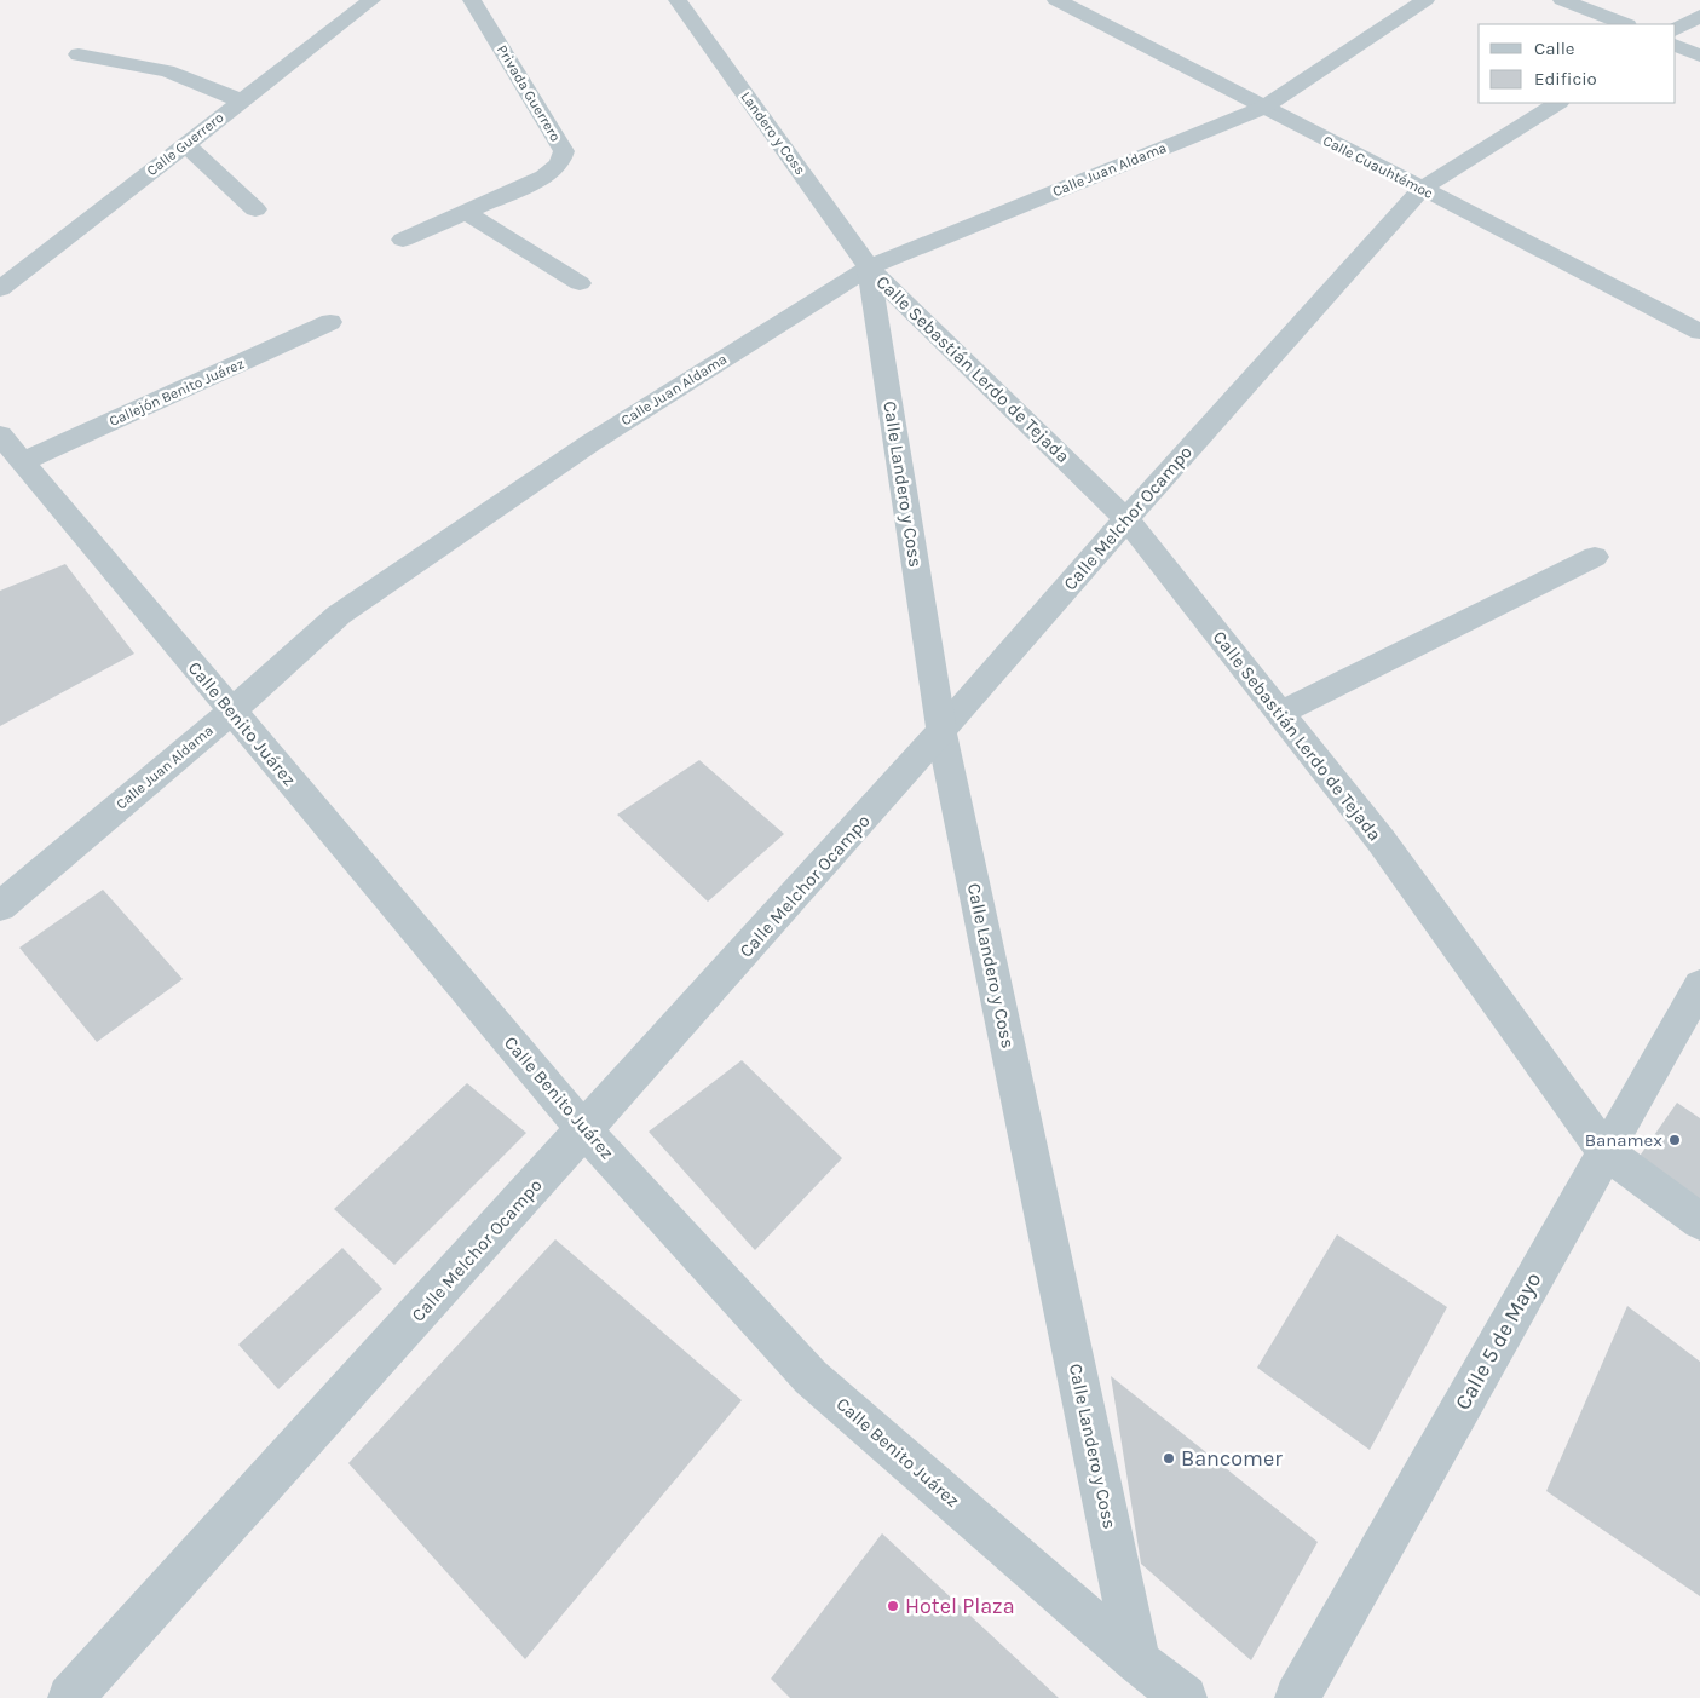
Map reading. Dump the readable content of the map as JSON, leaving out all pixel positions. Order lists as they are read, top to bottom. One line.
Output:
{"streets":{"street":["Privada Guerrero","Landero y Coss","Calle Guerrero","Calle Cuauhtémoc","Calle Juan Aldama","Calle Sebastián Lerdo de Tejada","Callejón Benito Juárez","Calle Landero y Coss","Calle Melchor Ocampo","Calle Benito Juárez","Calle 5 de Mayo"]},"crossings":[["Landero y Coss","Calle Juan Aldama"],["Landero y Coss","Calle Sebastián Lerdo de Tejada"],["Landero y Coss","Calle Landero y Coss"],["Calle Cuauhtémoc","Calle Juan Aldama"],["Calle Cuauhtémoc","Calle Melchor Ocampo"],["Calle Juan Aldama","Calle Sebastián Lerdo de Tejada"],["Calle Juan Aldama","Calle Landero y Coss"],["Calle Juan Aldama","Calle Benito Juárez"],["Calle Sebastián Lerdo de Tejada","Calle Landero y Coss"],["Calle Sebastián Lerdo de Tejada","Calle Melchor Ocampo"],["Calle Sebastián Lerdo de Tejada","Calle 5 de Mayo"],["Callejón Benito Juárez","Calle Benito Juárez"],["Calle Landero y Coss","Calle Melchor Ocampo"],["Calle Landero y Coss","Calle Benito Juárez"],["Calle Melchor Ocampo","Calle Benito Juárez"]],"places":["Banamex","Bancomer","Hotel Plaza"],"legend":["Calle","Edificio"]}
